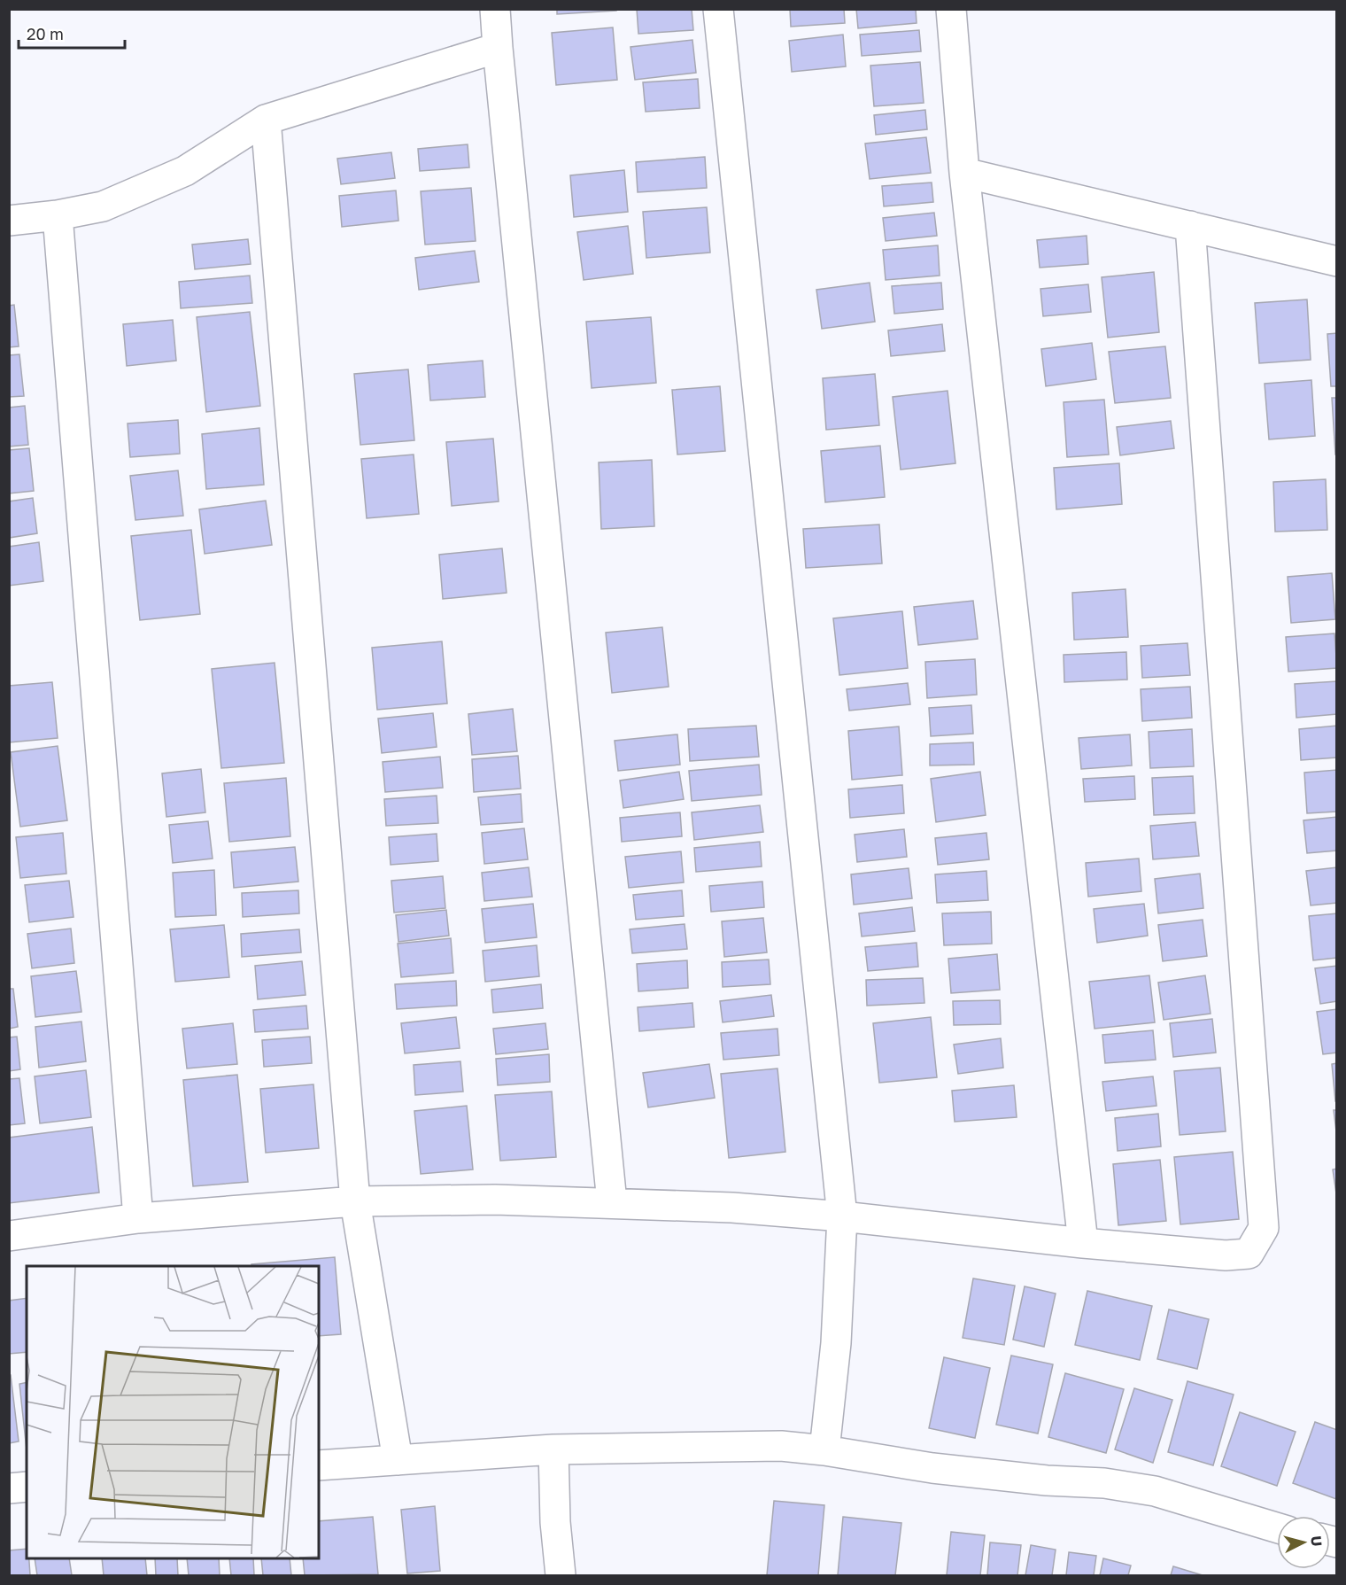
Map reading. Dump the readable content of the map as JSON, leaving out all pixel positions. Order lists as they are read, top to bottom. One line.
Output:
{"scale_bar":"20 m","north":"right"}
